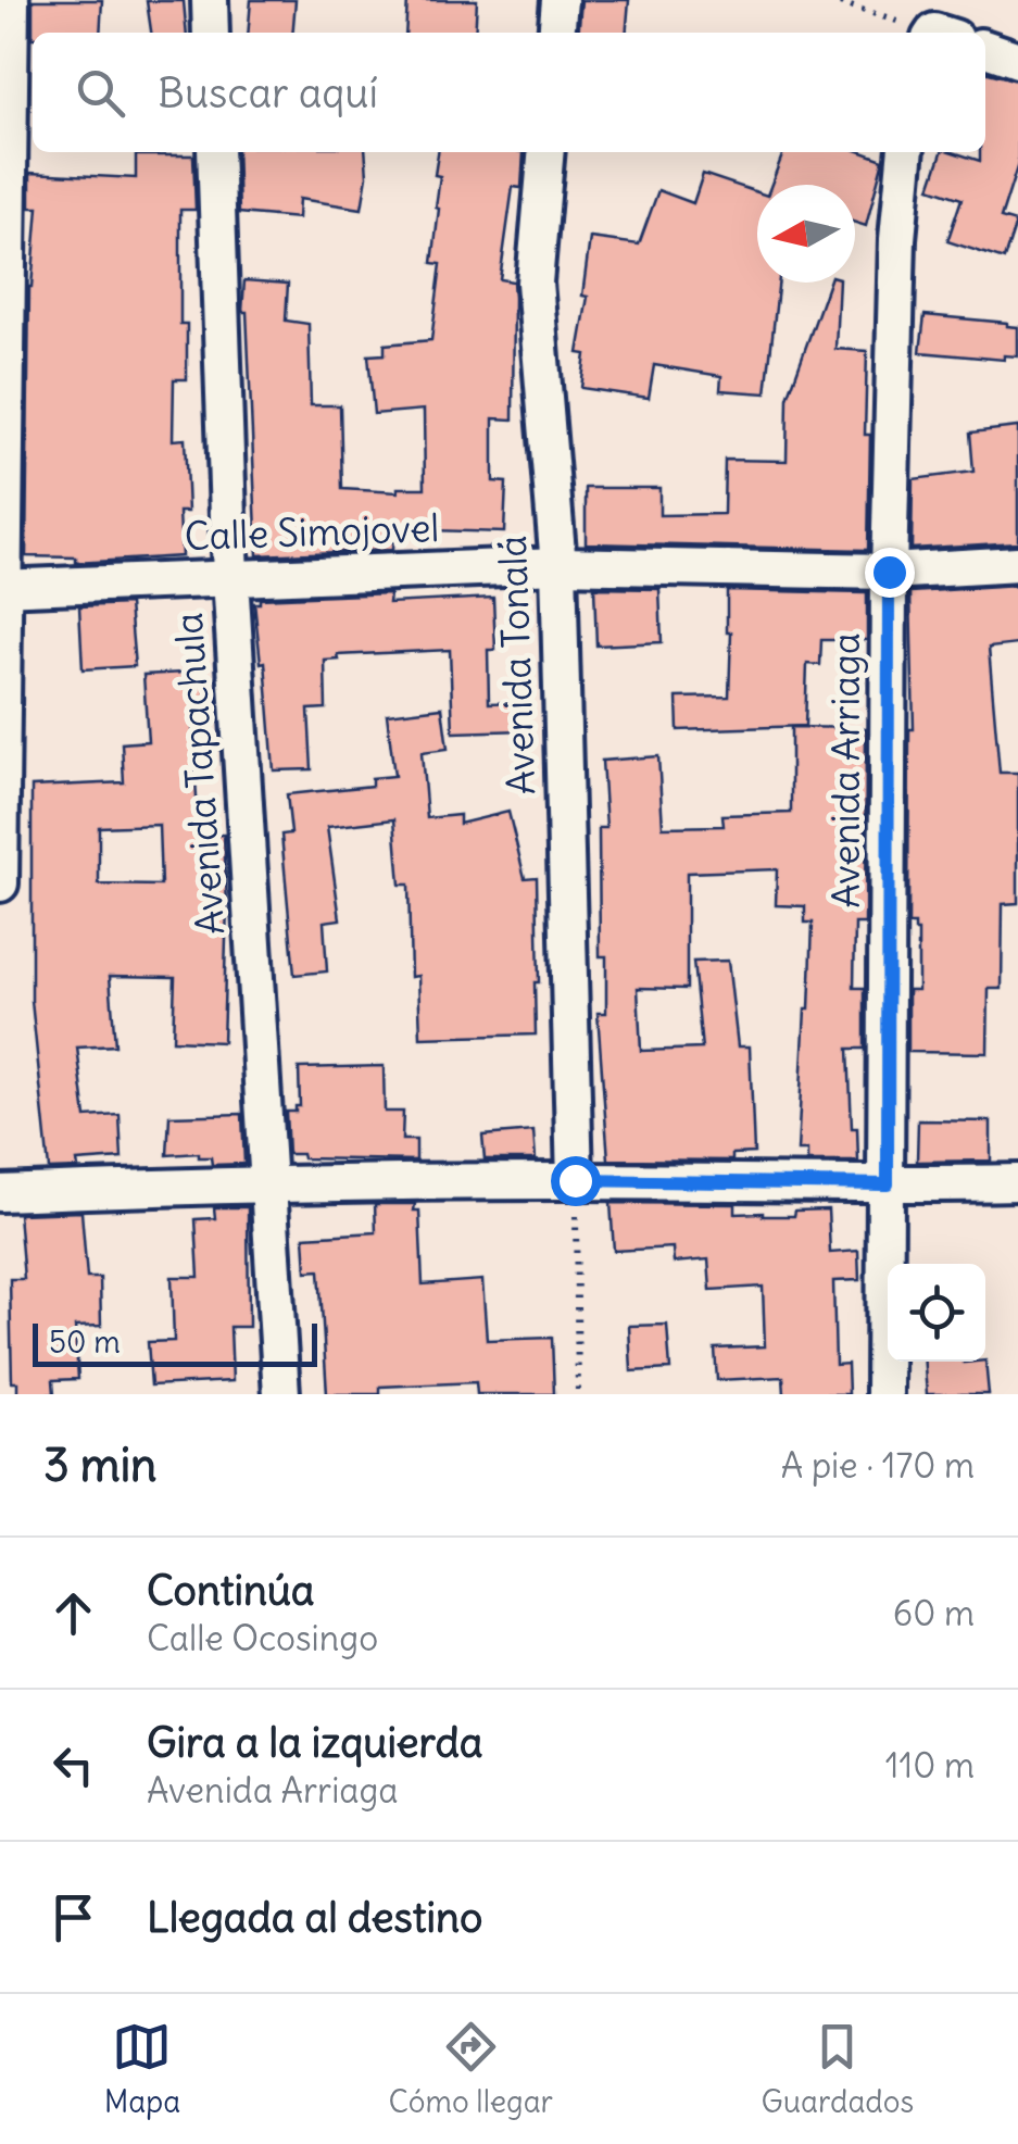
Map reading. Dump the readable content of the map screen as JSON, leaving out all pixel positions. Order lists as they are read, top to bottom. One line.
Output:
{"streets":{"street":["Calle Simojovel","Avenida Tonalá","Avenida Arriaga","Avenida Tapachula"]},"crossings":[["Calle Simojovel","Avenida Tonalá"],["Calle Simojovel","Avenida Arriaga"],["Calle Simojovel","Avenida Tapachula"]],"scale_bar":"50 m","north":"left","page":{"search":"Buscar aquí","scale":"50 m","heading":["3 min","A pie · 170 m"],"list":[["Continúa","Calle Ocosingo","60 m"],["Gira a la izquierda","Avenida Arriaga","110 m"],"Llegada al destino"],"nav":["Mapa","Cómo llegar","Guardados"]}}
